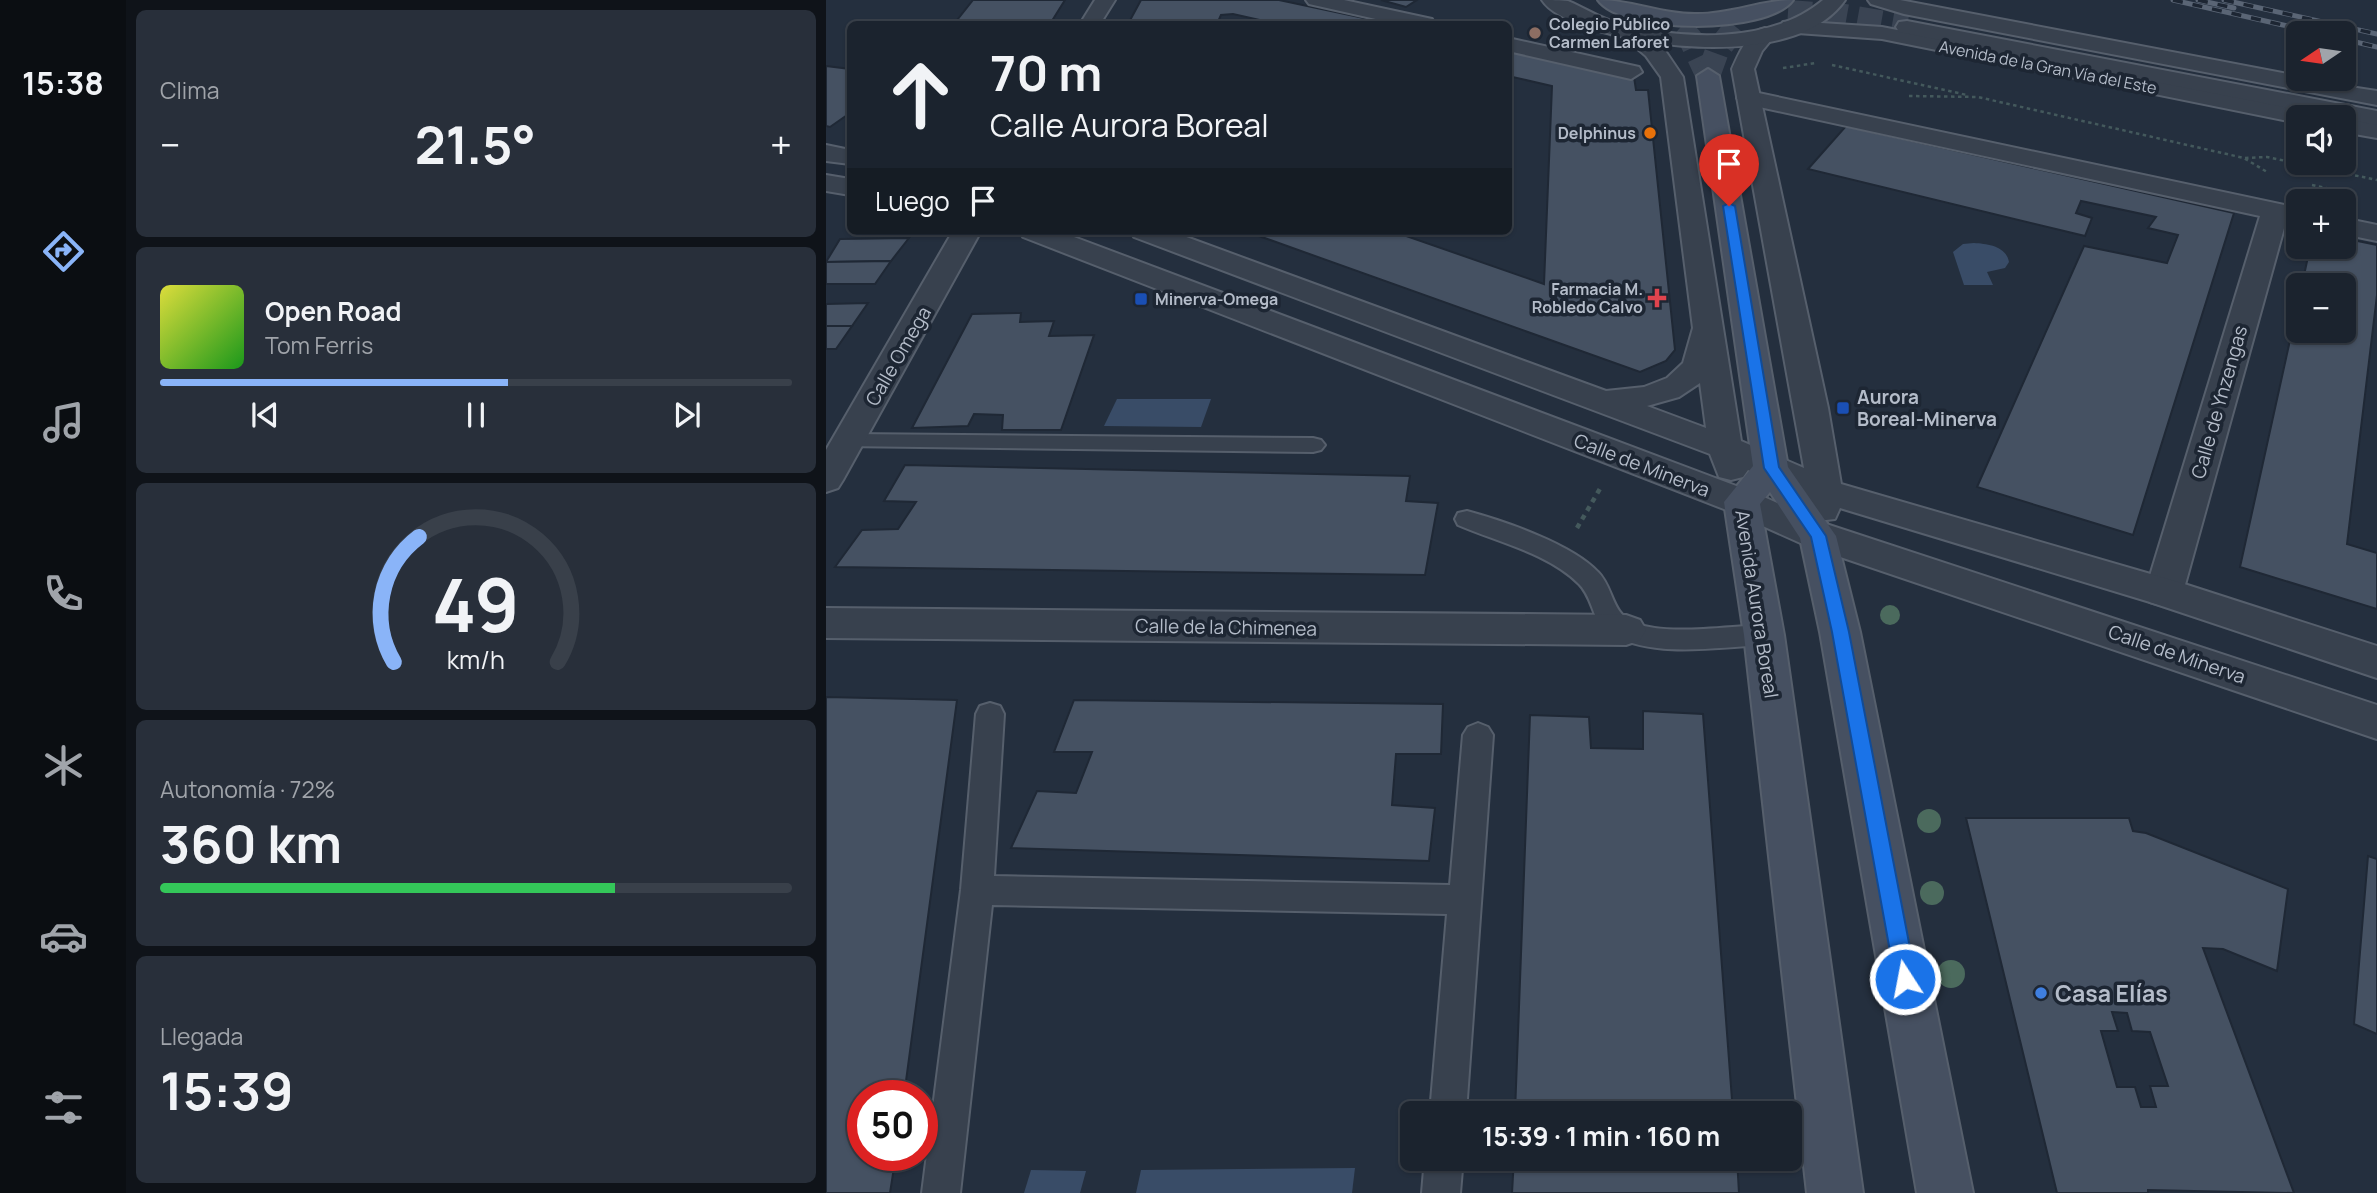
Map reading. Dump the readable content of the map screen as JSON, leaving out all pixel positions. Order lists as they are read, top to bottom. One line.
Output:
{"streets":{"main road":["Avenida Aurora Boreal"],"street":["Avenida de la Gran Vía del Este","Calle Omega","Calle de Ynzengas","Calle de Minerva","Calle de la Chimenea"]},"crossings":[["Calle de Minerva","Avenida Aurora Boreal"]],"places":{"other":["Colegio Público Carmen Laforet","Delphinus","Casa Elías"],"health":["Farmacia M. Robledo Calvo"],"transit":["Minerva-Omega","Aurora Boreal-Minerva"]},"north":"left","page":{"tabs":"15:38","tile":["Clima",["Autonomía · 72%","360 km"],["Llegada","15:39"]],"map_buttons":["+","−"],"turn":["70 m","Calle Aurora Boreal"],"heat":["−","21.5°","+"],"then":"Luego","song":["Open Road","Tom Ferris"],"limit":"50","trip":"15:39 · 1 min · 160 m","gauge":["49","km/h"]}}
